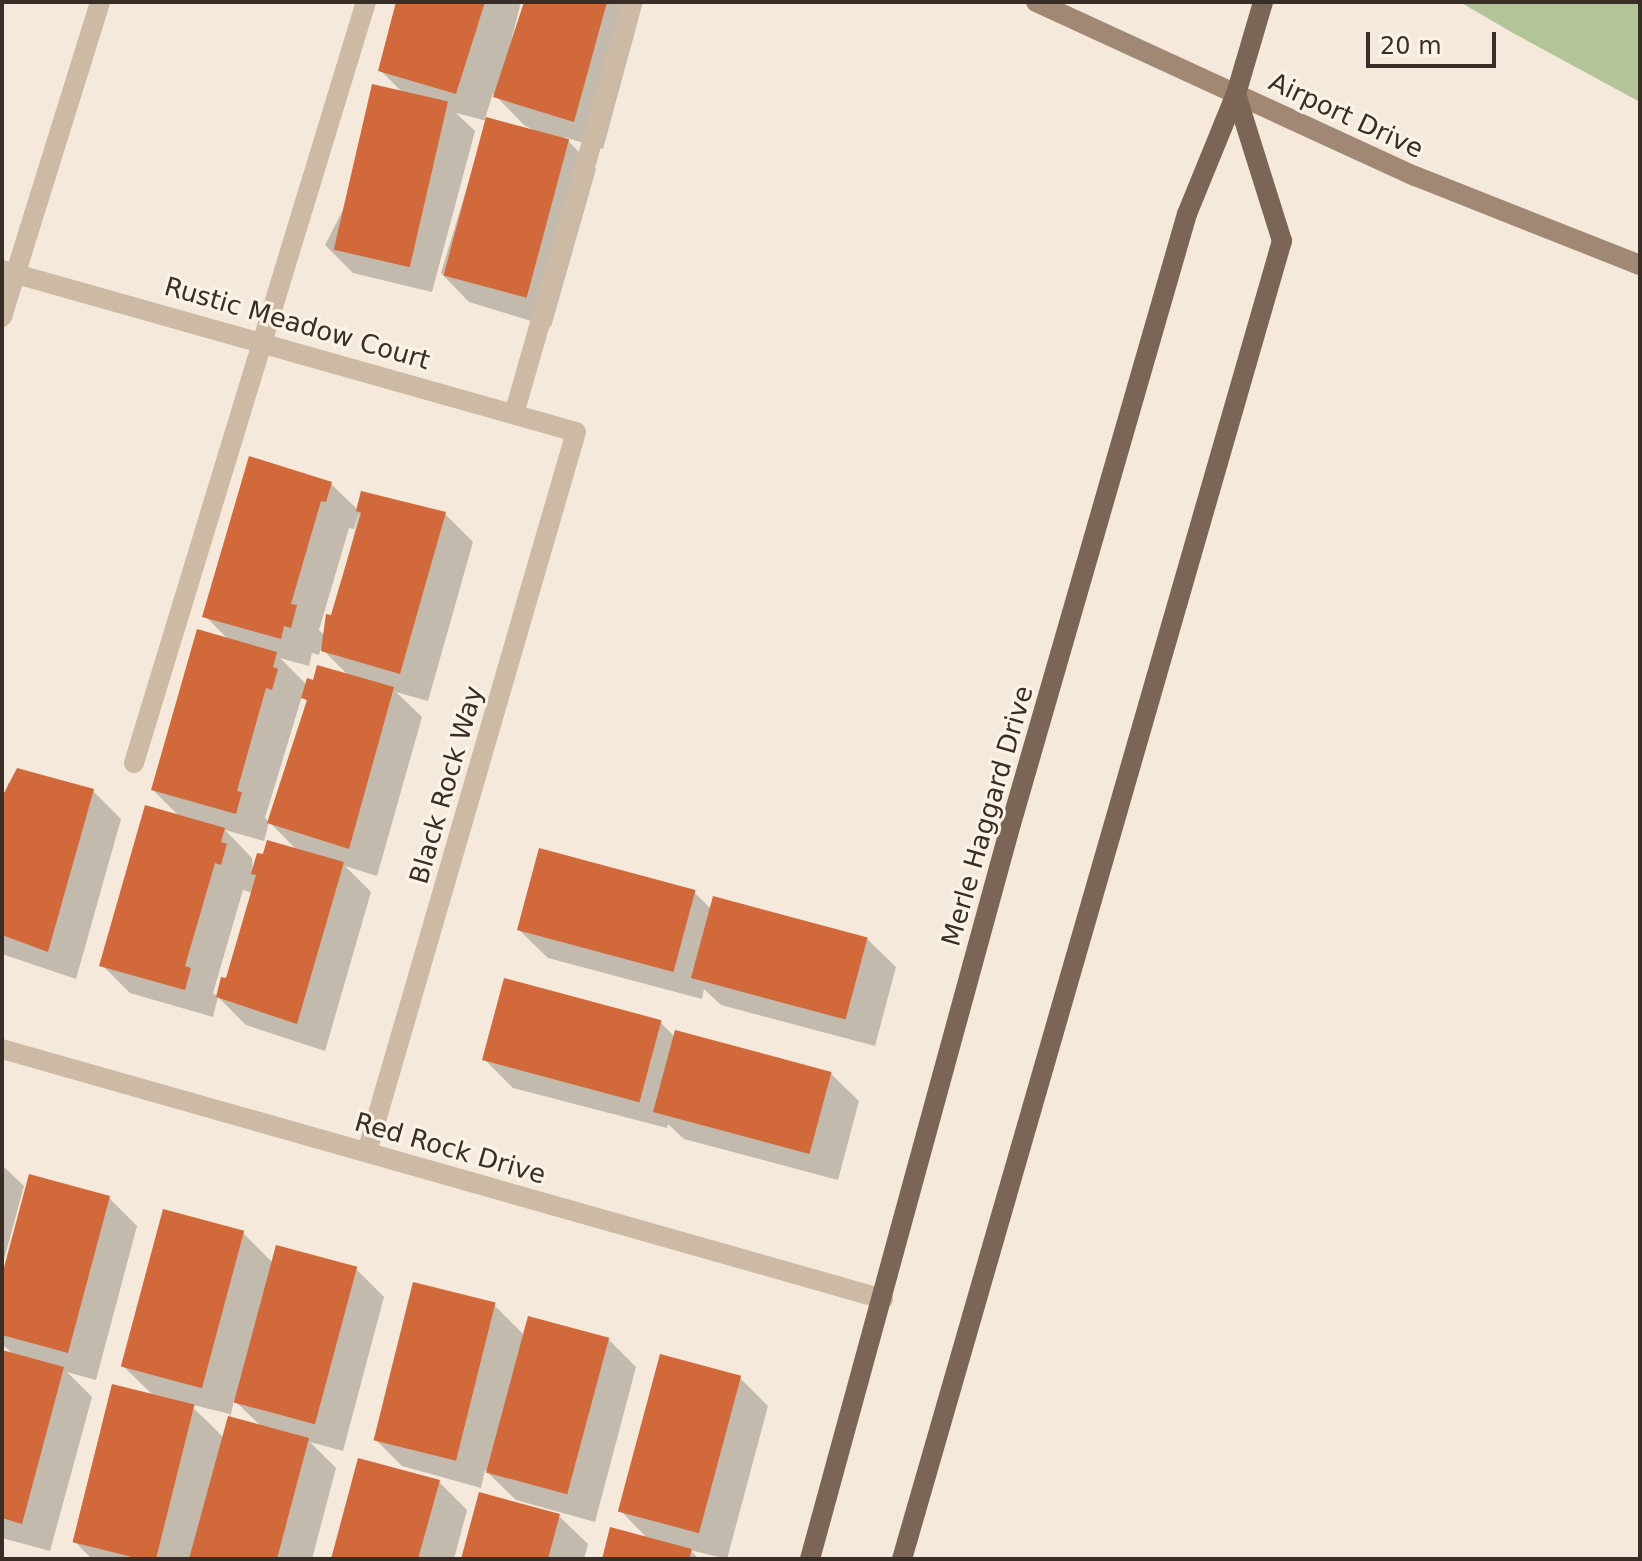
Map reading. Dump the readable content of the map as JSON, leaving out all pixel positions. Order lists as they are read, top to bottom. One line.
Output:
{"streets":{"main road":["Airport Drive","Merle Haggard Drive"],"street":["Rustic Meadow Court","Black Rock Way","Red Rock Drive"]},"crossings":[["Airport Drive","Merle Haggard Drive"],["Rustic Meadow Court","Black Rock Way"],["Black Rock Way","Red Rock Drive"],["Merle Haggard Drive","Red Rock Drive"]],"scale_bar":"20 m"}
